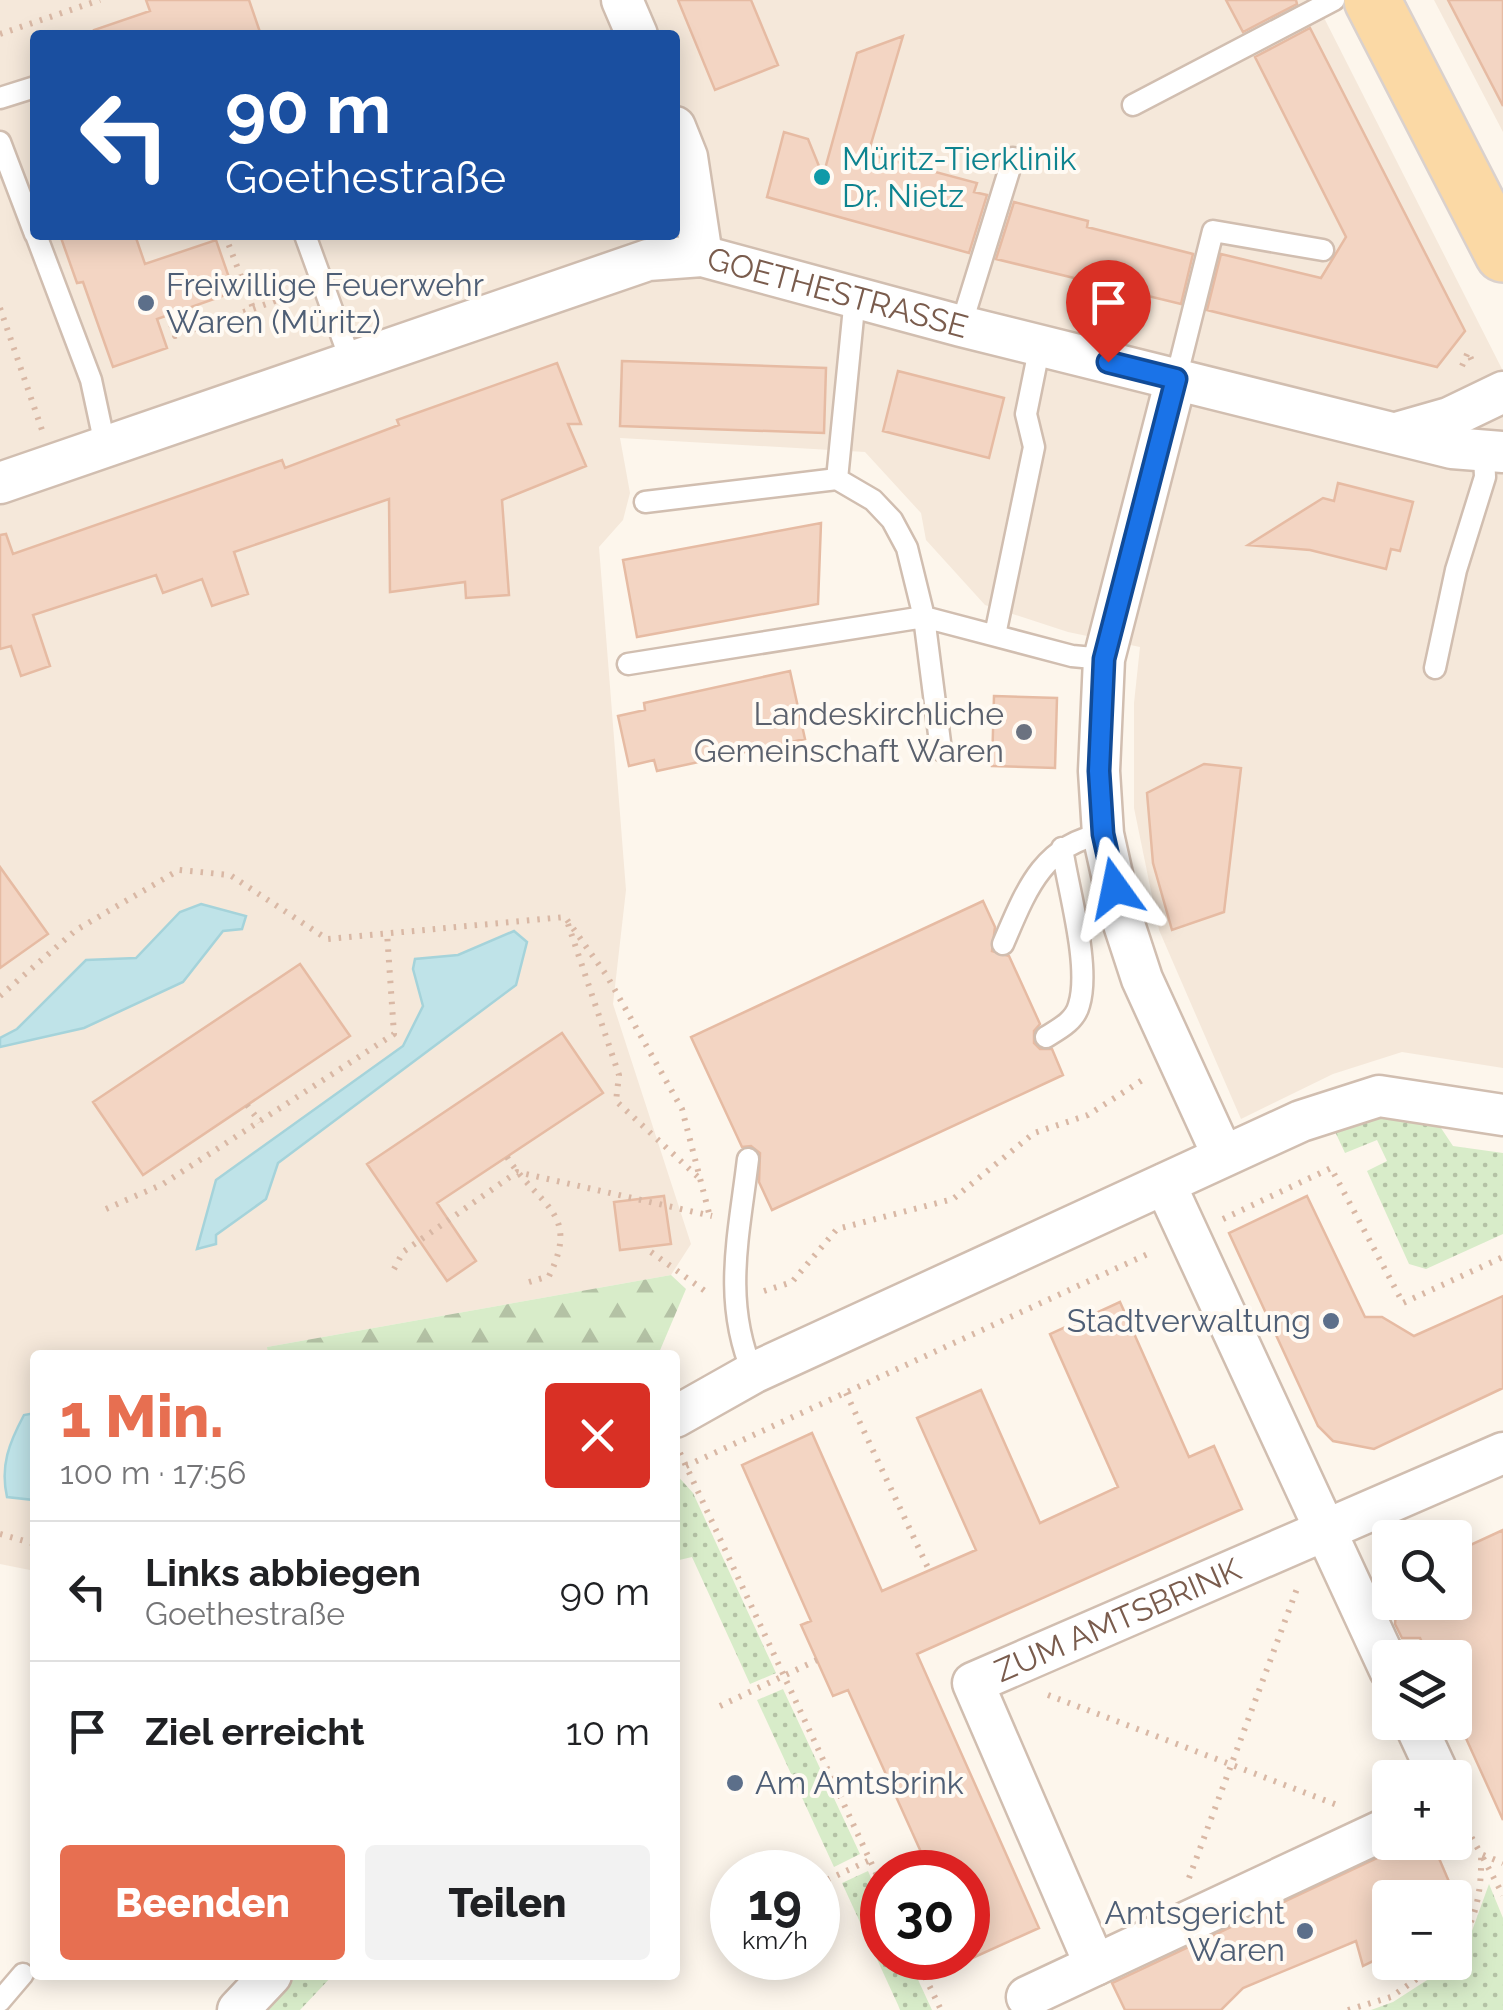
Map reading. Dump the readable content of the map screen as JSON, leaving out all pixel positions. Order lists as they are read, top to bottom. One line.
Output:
{"streets":{"street":["GOETHESTRASSE","ZUM AMTSBRINK"]},"places":["Müritz-Tierklinik Dr. Nietz","Freiwillige Feuerwehr Waren (Müritz)","Landeskirchliche Gemeinschaft Waren","Stadtverwaltung","Am Amtsbrink","Amtsgericht Waren"],"page":{"turn":["90 m","Goethestraße"],"heading":["1 Min.","100 m · 17:56"],"map_buttons":["+","−"],"list":[{"name":"Links abbiegen","note":"Goethestraße","value":"90 m"},{"name":"Ziel erreicht","value":"10 m"}],"buttons":["Beenden","Teilen"],"speed":"19 km/h","limit":"30"}}
